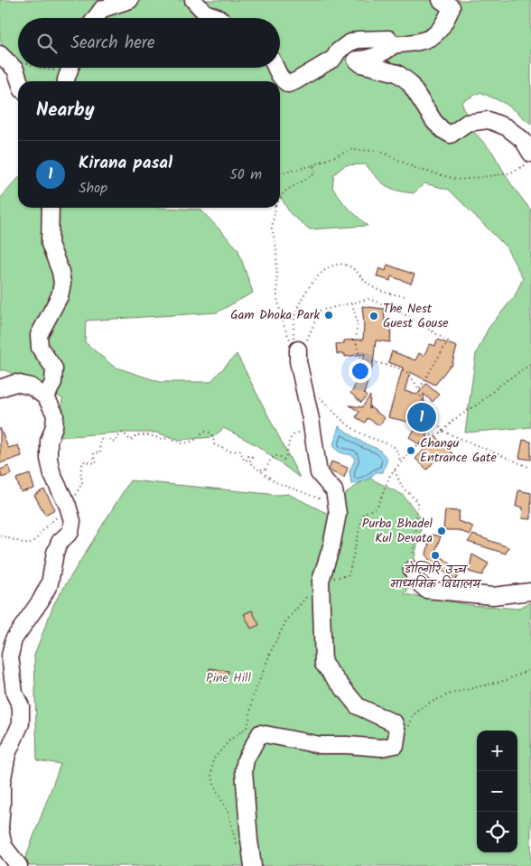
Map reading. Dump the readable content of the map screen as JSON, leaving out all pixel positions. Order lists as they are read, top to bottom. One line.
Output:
{"parks":["Pine Hill"],"places":["Gam Dhoka Park","The Nest Guest Gouse","Changu Entrance Gate","Purba Bhadel Kul Devata","डोल्गिरि उच्च माध्यमिक विद्यालय"],"page":{"search":"Search here","heading":"Nearby","list":[{"mark":"1","name":"Kirana pasal","note":"Shop","value":"50 m"}],"pins":"1","map_buttons":["+","−"]}}
